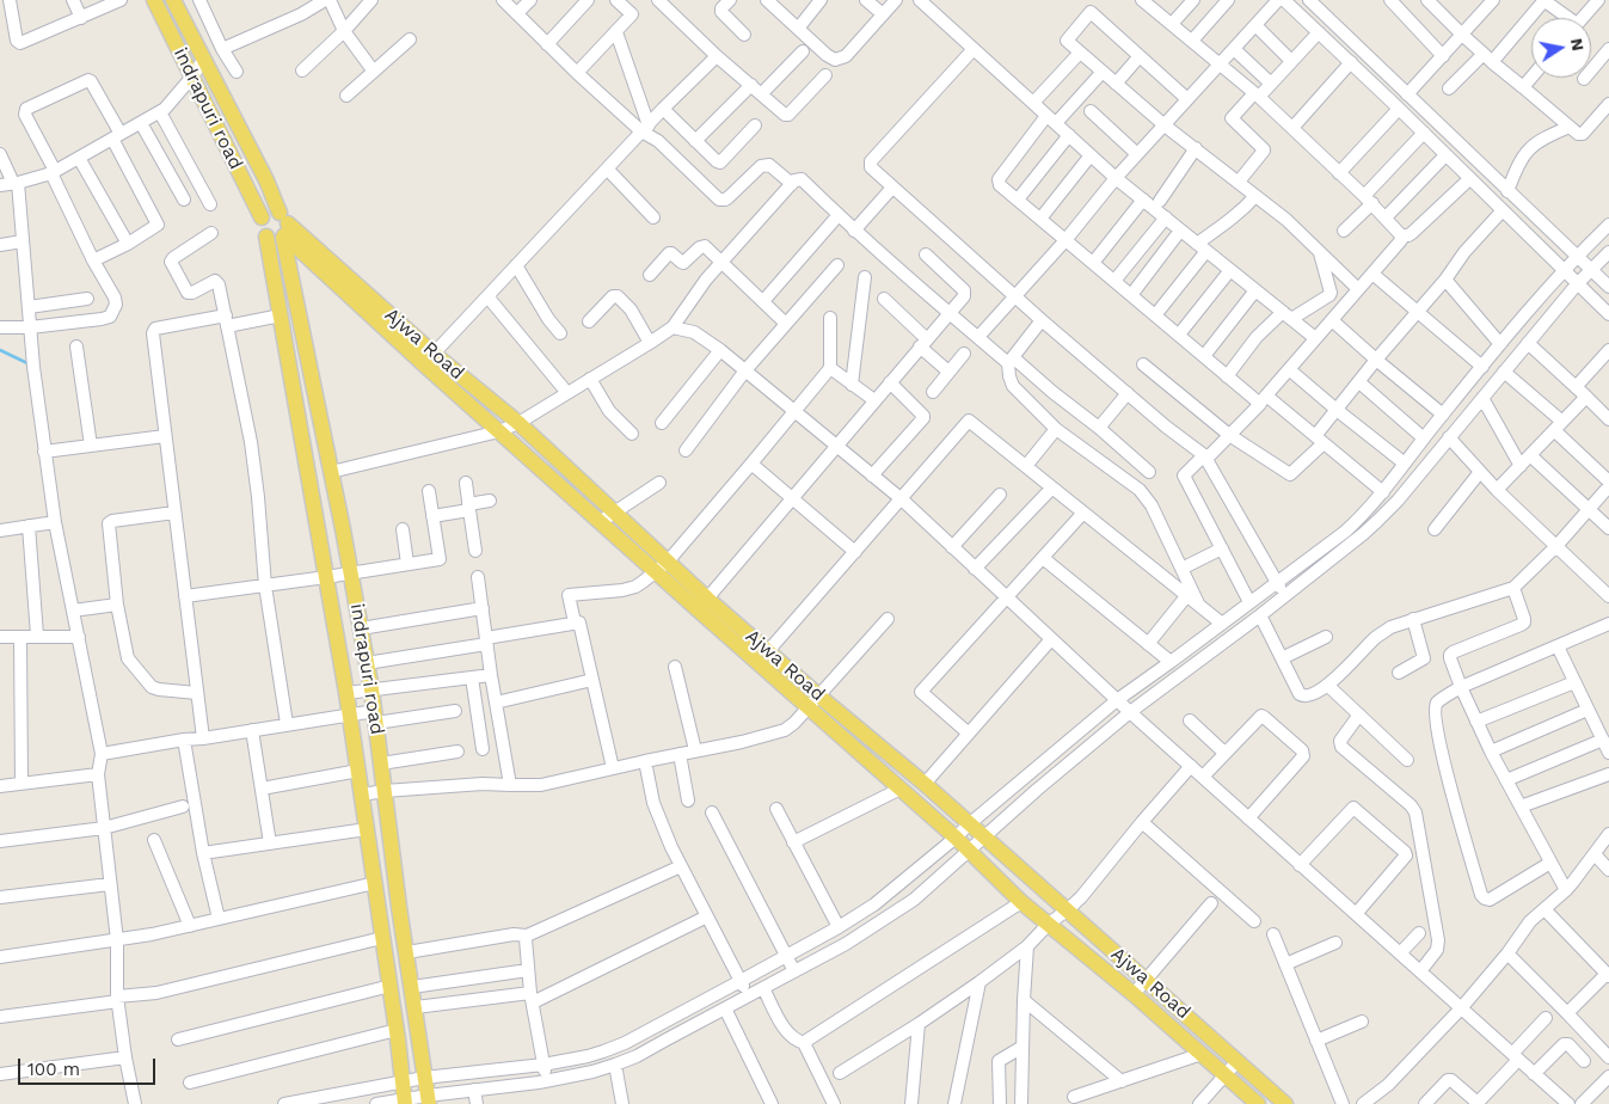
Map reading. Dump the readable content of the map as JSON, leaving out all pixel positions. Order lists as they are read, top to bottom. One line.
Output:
{"streets":{"main road":["indrapuri road","Ajwa Road"]},"crossings":[["indrapuri road","Ajwa Road"]],"scale_bar":"100 m","north":"right"}
